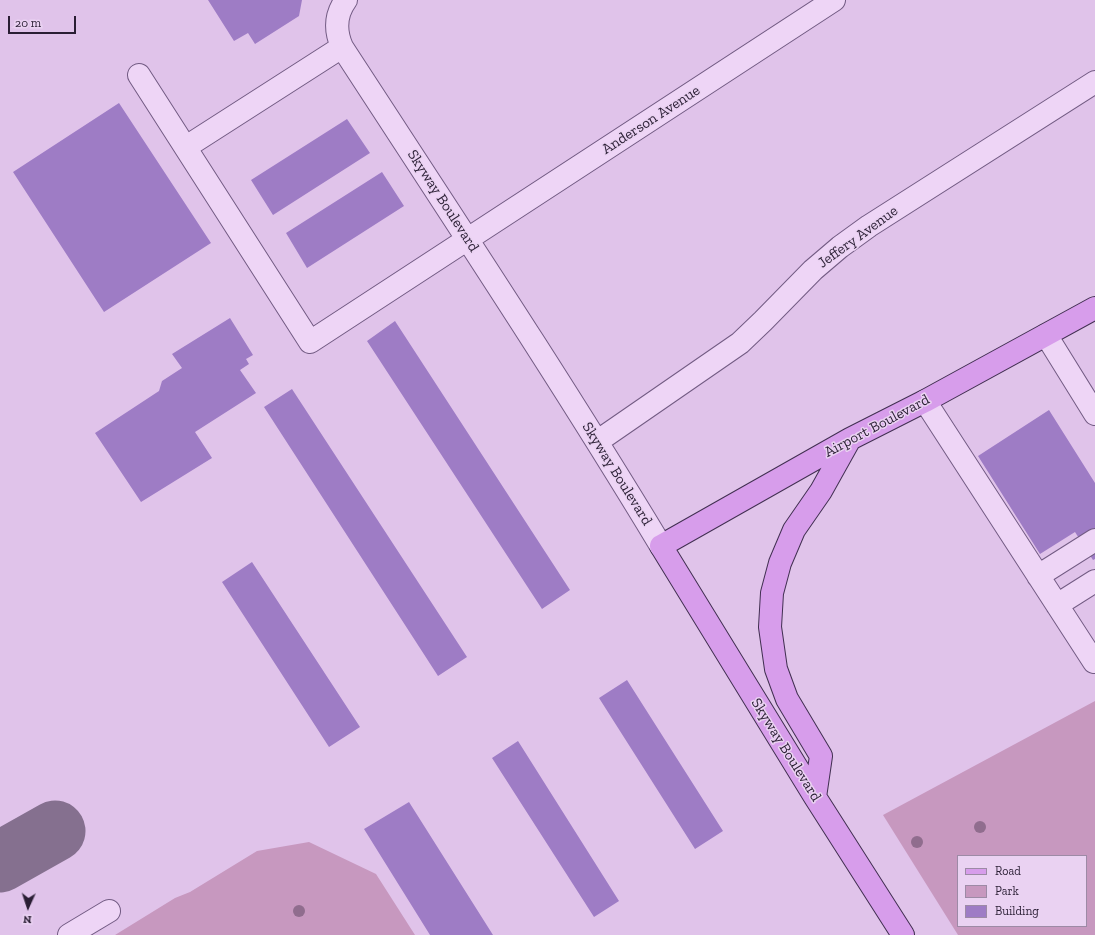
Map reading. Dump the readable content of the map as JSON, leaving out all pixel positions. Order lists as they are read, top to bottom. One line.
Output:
{"streets":{"main road":["Skyway Boulevard","Airport Boulevard"],"street":["Anderson Avenue","Jeffery Avenue"]},"crossings":[["Anderson Avenue","Skyway Boulevard"],["Skyway Boulevard","Jeffery Avenue"],["Skyway Boulevard","Airport Boulevard"]],"legend":["Road","Park","Building"],"scale_bar":"20 m","north":"bottom"}
